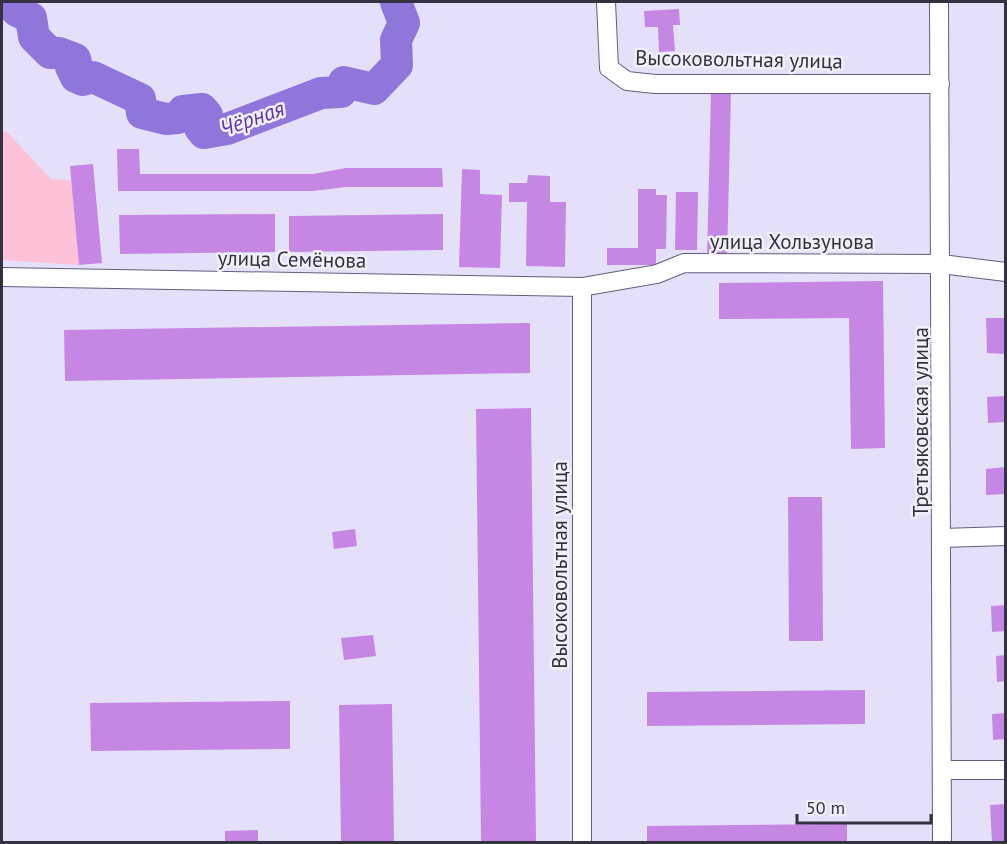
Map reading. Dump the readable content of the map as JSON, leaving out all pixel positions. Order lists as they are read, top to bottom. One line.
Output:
{"streets":{"street":["Высоковольтная улица","улица Хользунова","улица Семёнова","Третьяковская улица"]},"crossings":[["Высоковольтная улица","улица Хользунова"],["Высоковольтная улица","улица Семёнова"],["Высоковольтная улица","Третьяковская улица"],["улица Хользунова","улица Семёнова"],["улица Хользунова","Третьяковская улица"]],"water":["Чёрная"],"scale_bar":"50 m"}
